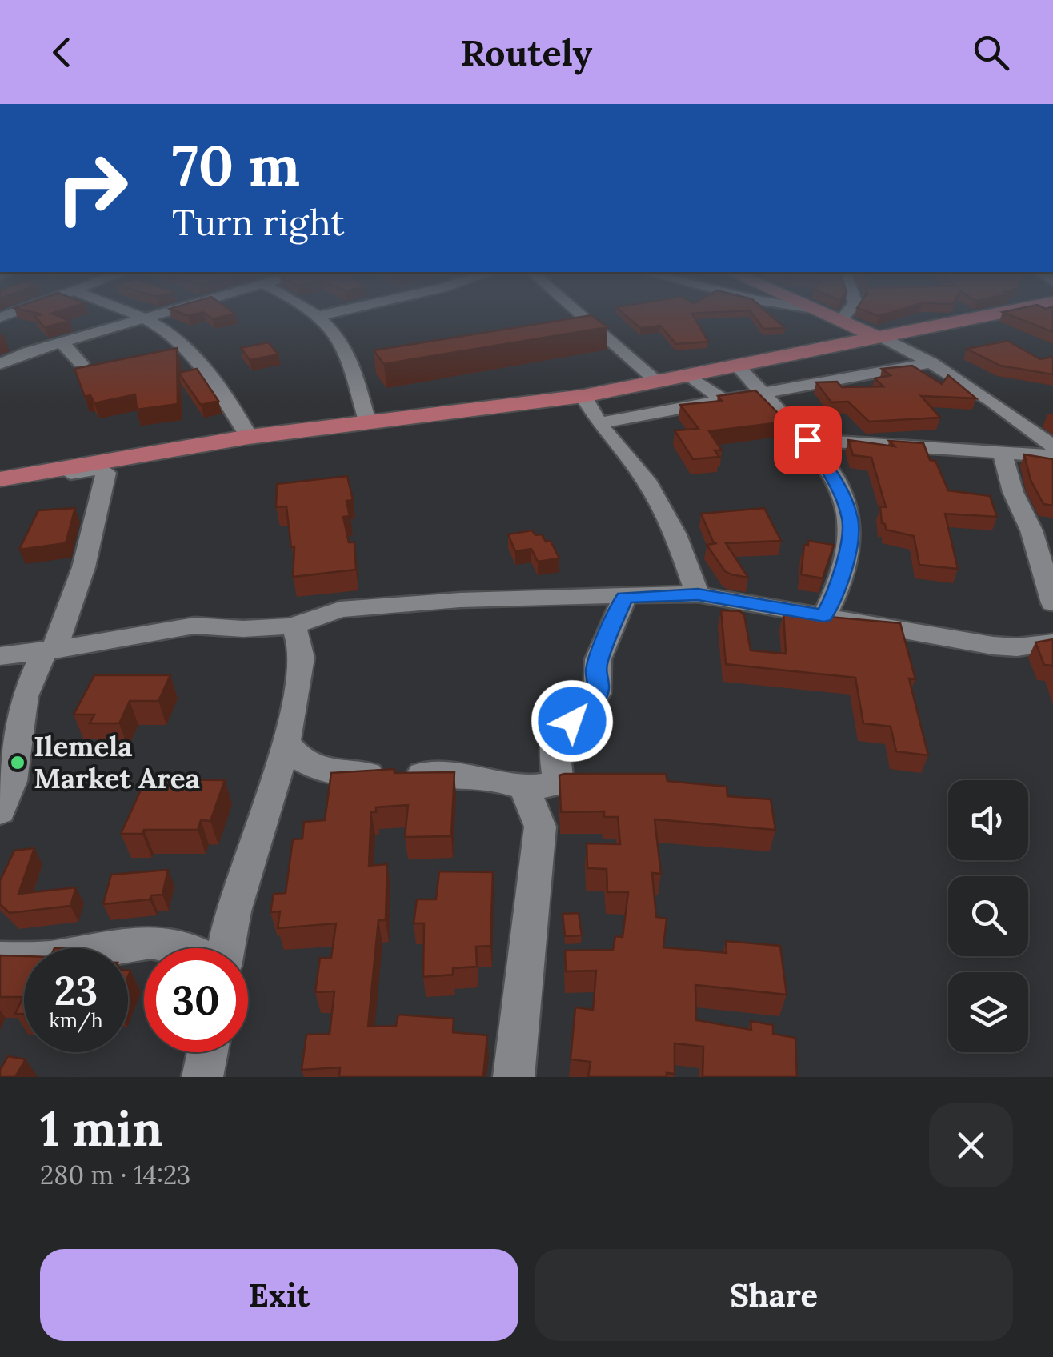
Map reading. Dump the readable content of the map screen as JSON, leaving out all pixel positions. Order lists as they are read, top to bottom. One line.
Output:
{"places":["Ilemela Market Area"],"page":{"header":"Routely","turn":["70 m","Turn right"],"speed":"23 km/h","limit":"30","heading":["1 min","280 m · 14:23"],"buttons":["Exit","Share"]}}
